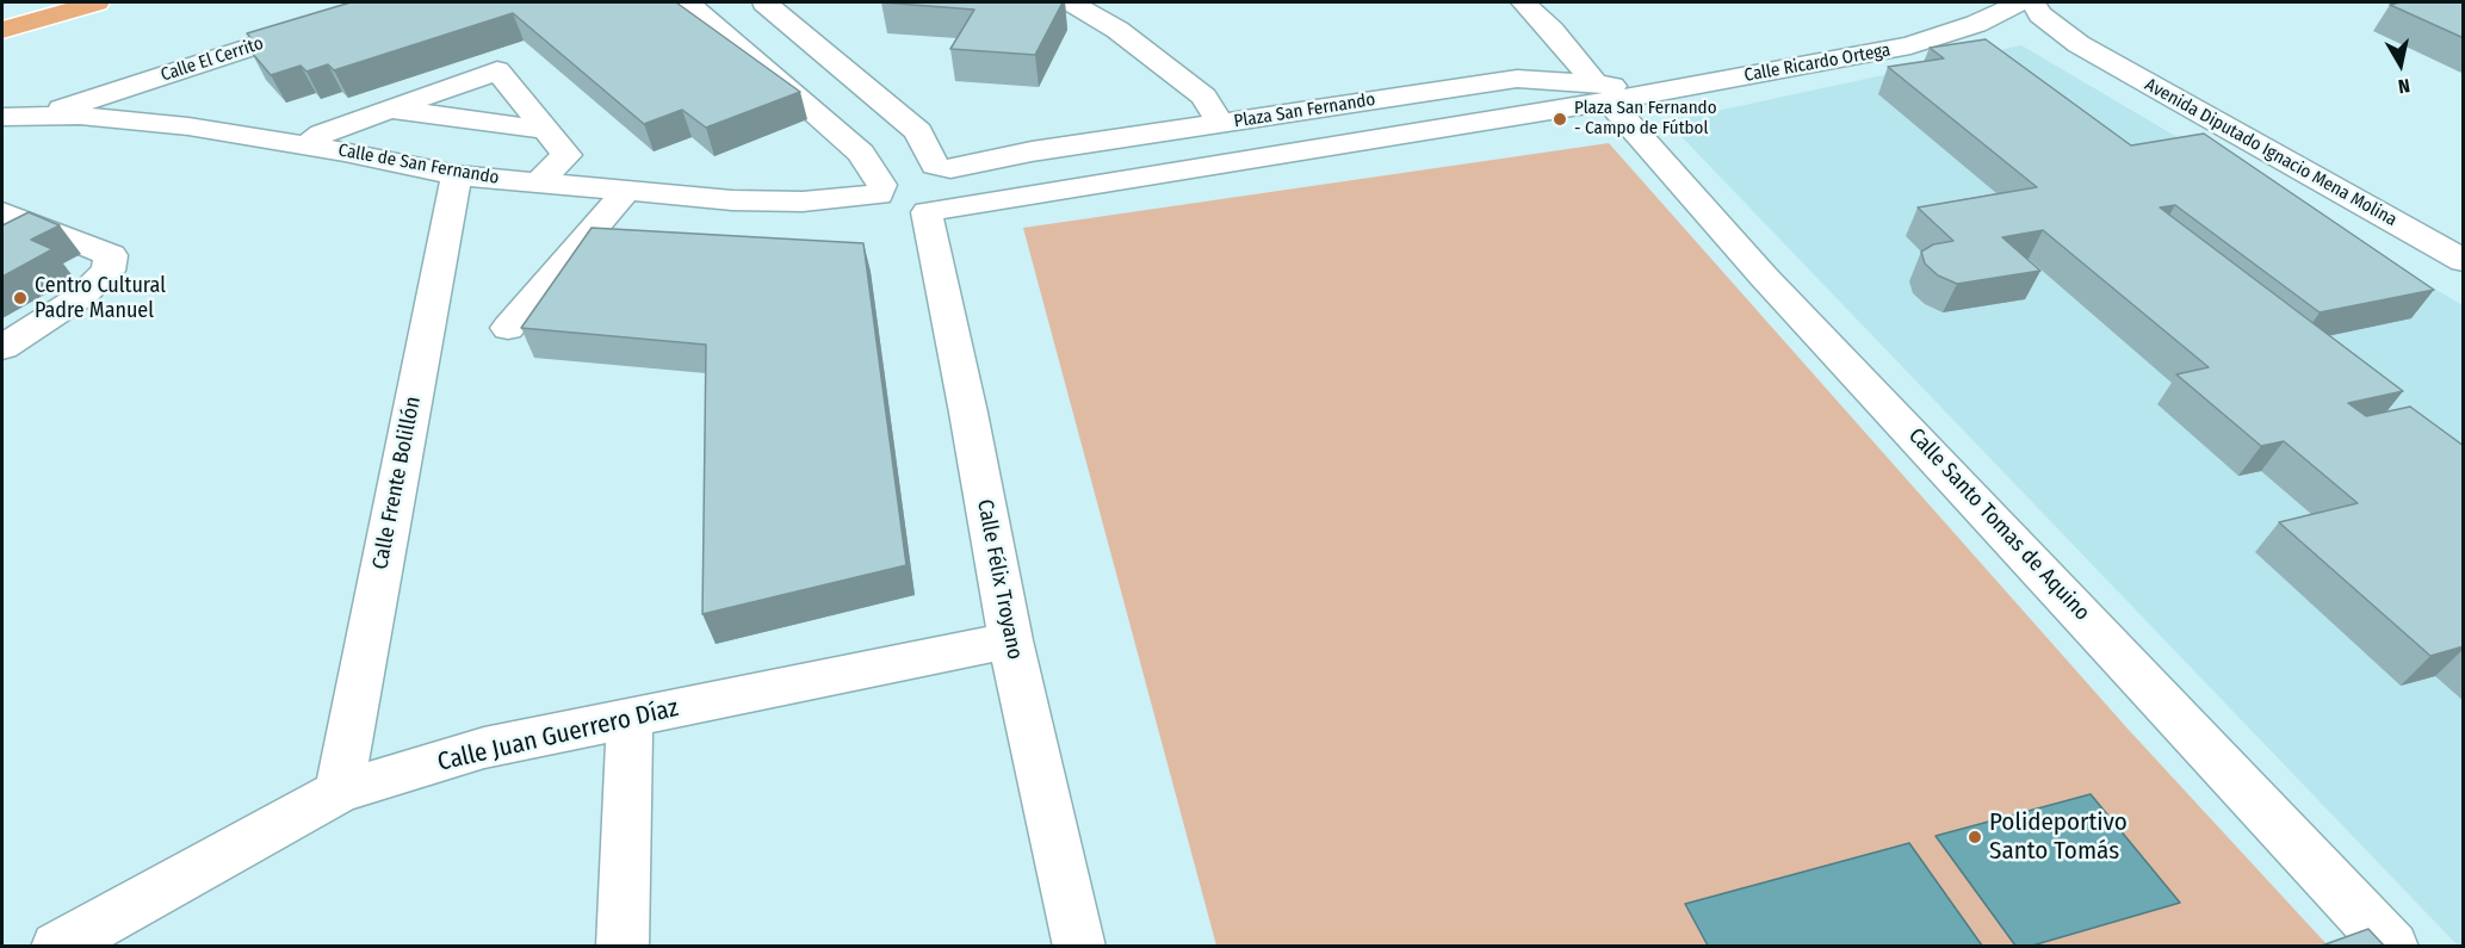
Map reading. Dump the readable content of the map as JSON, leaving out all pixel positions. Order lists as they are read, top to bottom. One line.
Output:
{"streets":{"street":["Calle El Cerrito","Calle Ricardo Ortega","Plaza San Fernando","Avenida Diputado Ignacio Mena Molina","Calle de San Fernando","Calle Frente Bolillón","Calle Santo Tomas de Aquino","Calle Félix Troyano","Calle Juan Guerrero Díaz"]},"crossings":[["Calle El Cerrito","Calle de San Fernando"],["Calle Ricardo Ortega","Plaza San Fernando"],["Plaza San Fernando","Calle de San Fernando"],["Plaza San Fernando","Calle Santo Tomas de Aquino"],["Plaza San Fernando","Calle Félix Troyano"],["Calle de San Fernando","Calle Frente Bolillón"],["Calle Frente Bolillón","Calle Juan Guerrero Díaz"],["Calle Félix Troyano","Calle Juan Guerrero Díaz"]],"places":["Plaza San Fernando - Campo de Fútbol","Centro Cultural Padre Manuel","Polideportivo Santo Tomás"],"north":"bottom"}
